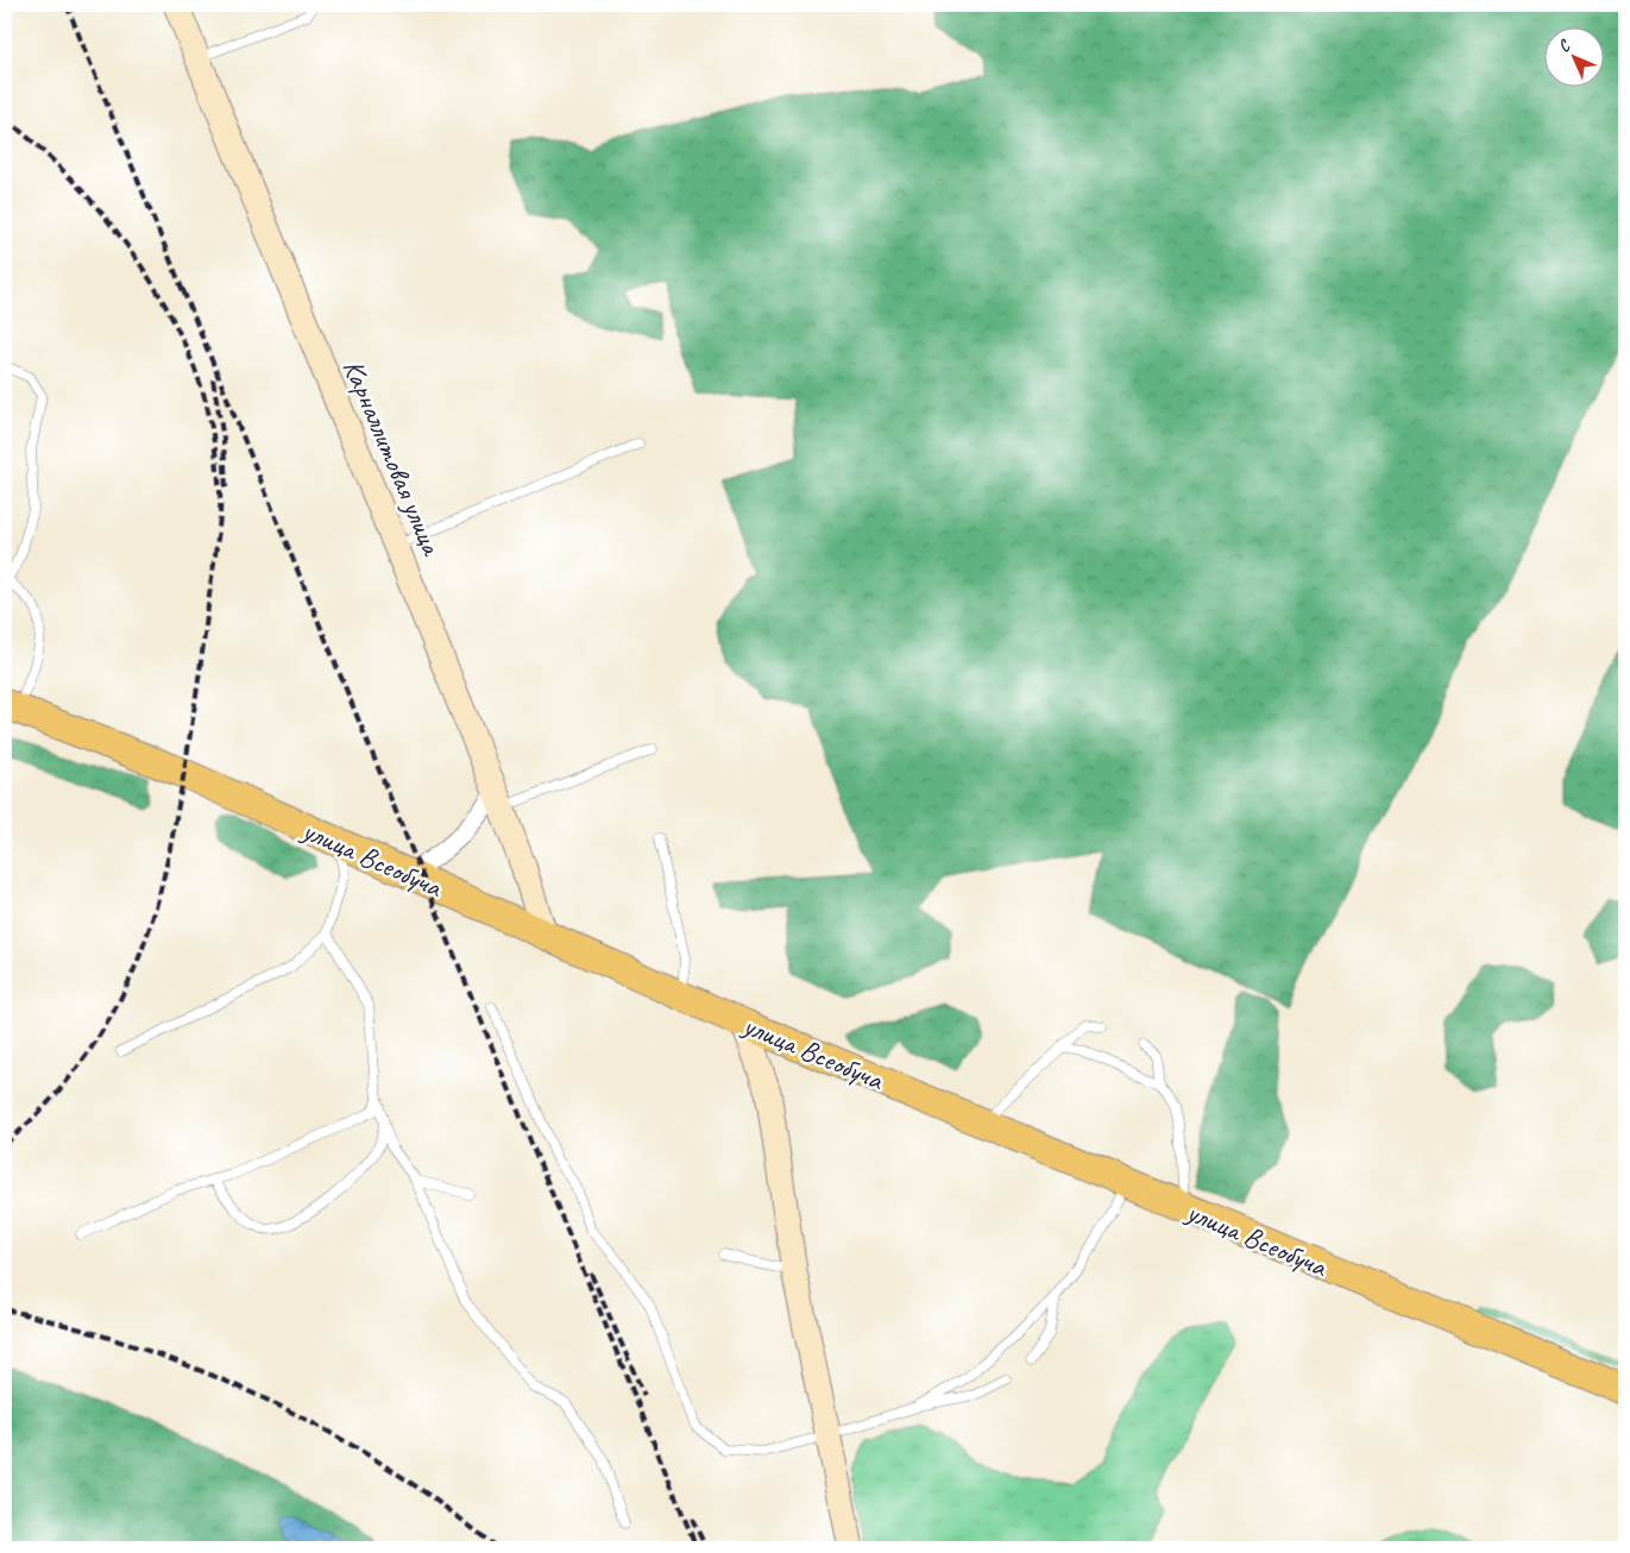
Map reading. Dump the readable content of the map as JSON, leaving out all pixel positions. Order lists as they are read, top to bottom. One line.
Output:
{"streets":{"main road":["улица Всеобуча"],"street":["Карналлитовая улица"]},"crossings":[["Карналлитовая улица","улица Всеобуча"]],"north":"top left"}
